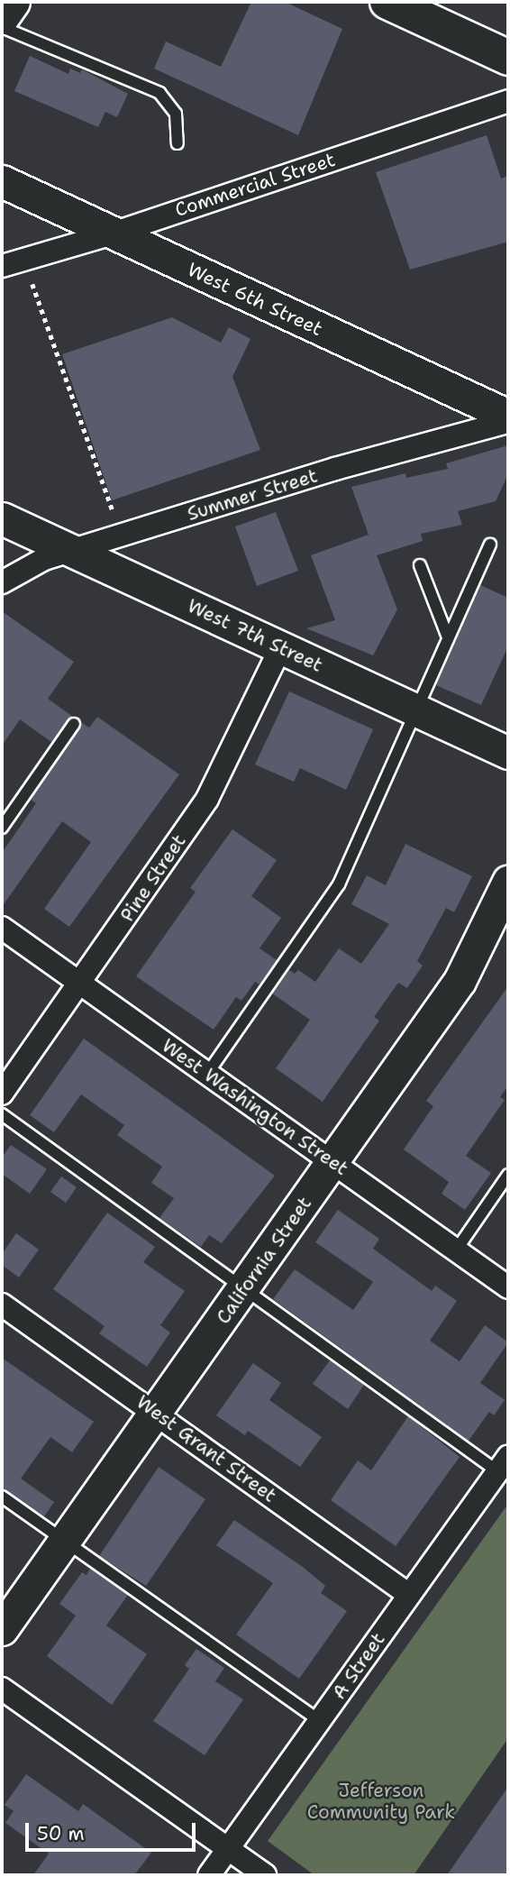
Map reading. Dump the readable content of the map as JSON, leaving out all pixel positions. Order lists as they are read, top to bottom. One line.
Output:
{"streets":{"street":["Commercial Street","West 6th Street","Summer Street","West 7th Street","Pine Street","West Washington Street","California Street","West Grant Street","A Street"]},"crossings":[["Commercial Street","West 6th Street"],["Summer Street","West 7th Street"],["West 7th Street","Pine Street"],["Pine Street","West Washington Street"],["West Washington Street","California Street"],["California Street","West Grant Street"],["West Grant Street","A Street"]],"parks":["Jefferson Community Park"],"scale_bar":"50 m"}
